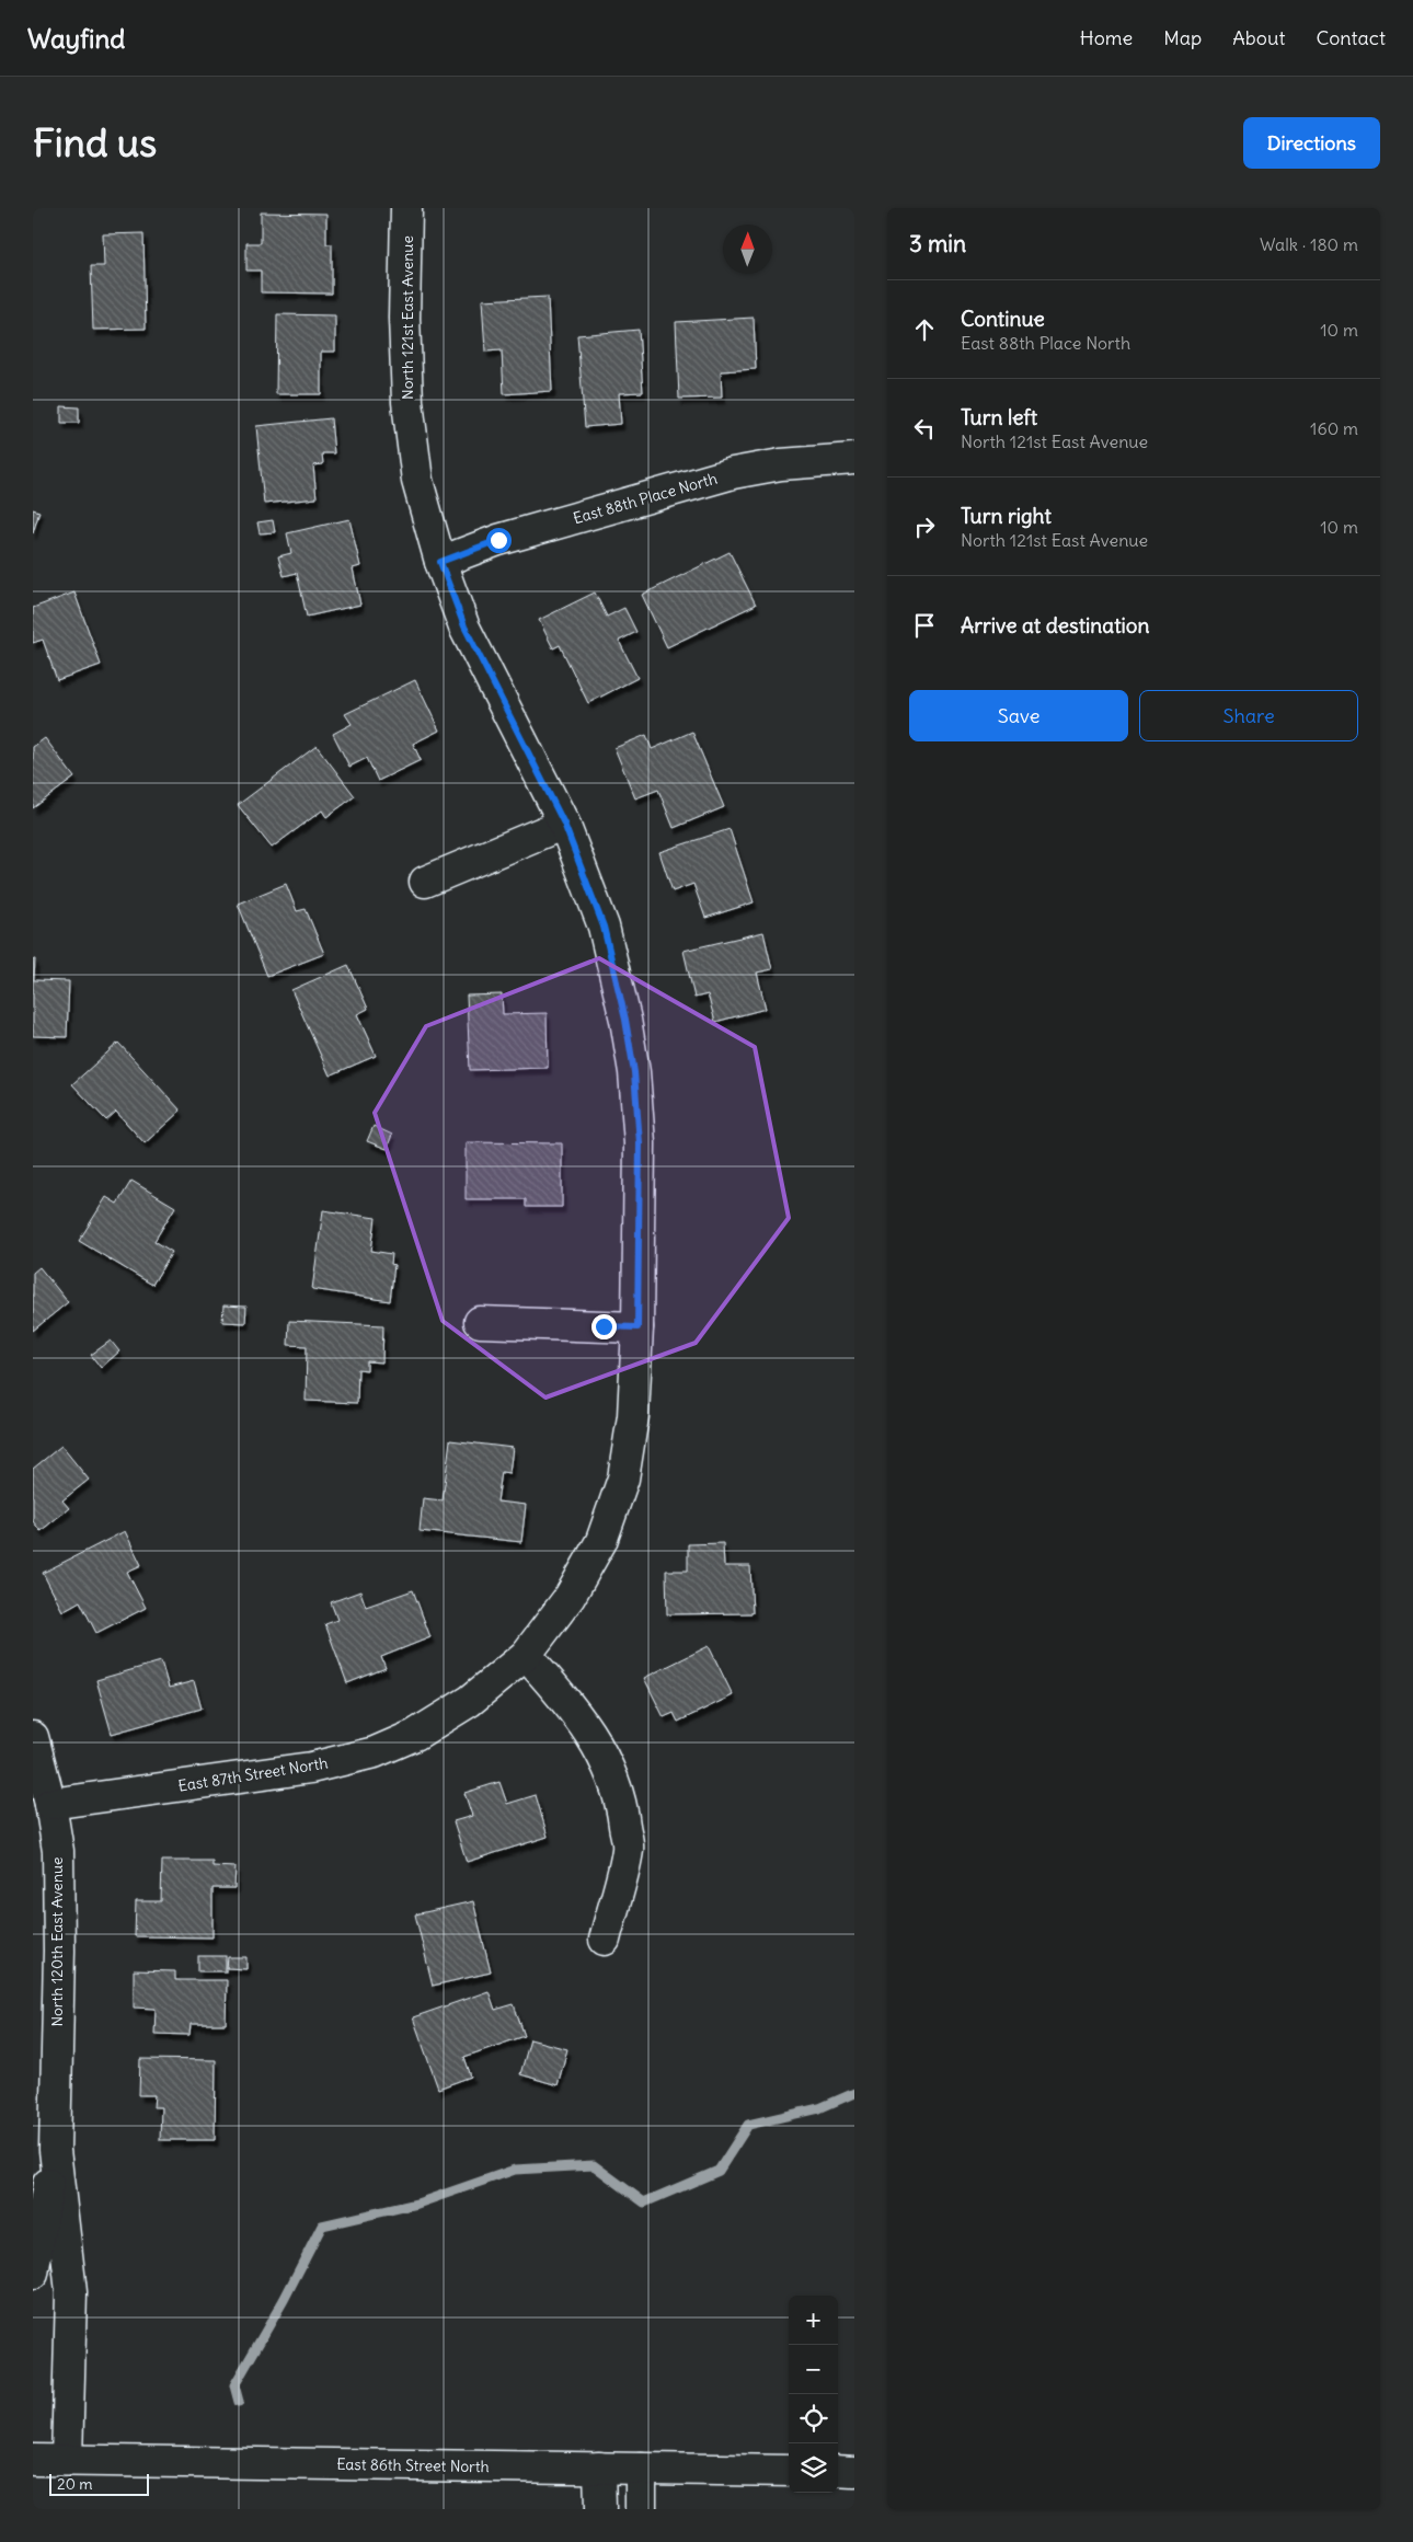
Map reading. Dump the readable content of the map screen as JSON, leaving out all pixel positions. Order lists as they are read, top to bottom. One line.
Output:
{"streets":{"street":["North 121st East Avenue","East 88th Place North","East 87th Street North","North 120th East Avenue","East 86th Street North"]},"crossings":[["North 121st East Avenue","East 88th Place North"],["North 121st East Avenue","East 87th Street North"],["East 87th Street North","North 120th East Avenue"],["North 120th East Avenue","East 86th Street North"]],"scale_bar":"20 m","north":"top","page":{"header":"Wayfind","nav":["Home","Map","About","Contact"],"buttons":["Directions",["Save","Share"]],"title":"Find us","heading":["3 min","Walk · 180 m"],"list":[["Continue","East 88th Place North","10 m"],["Turn left","North 121st East Avenue","160 m"],["Turn right","North 121st East Avenue","10 m"],"Arrive at destination"],"map_buttons":["+","−"],"scale":"20 m"}}
